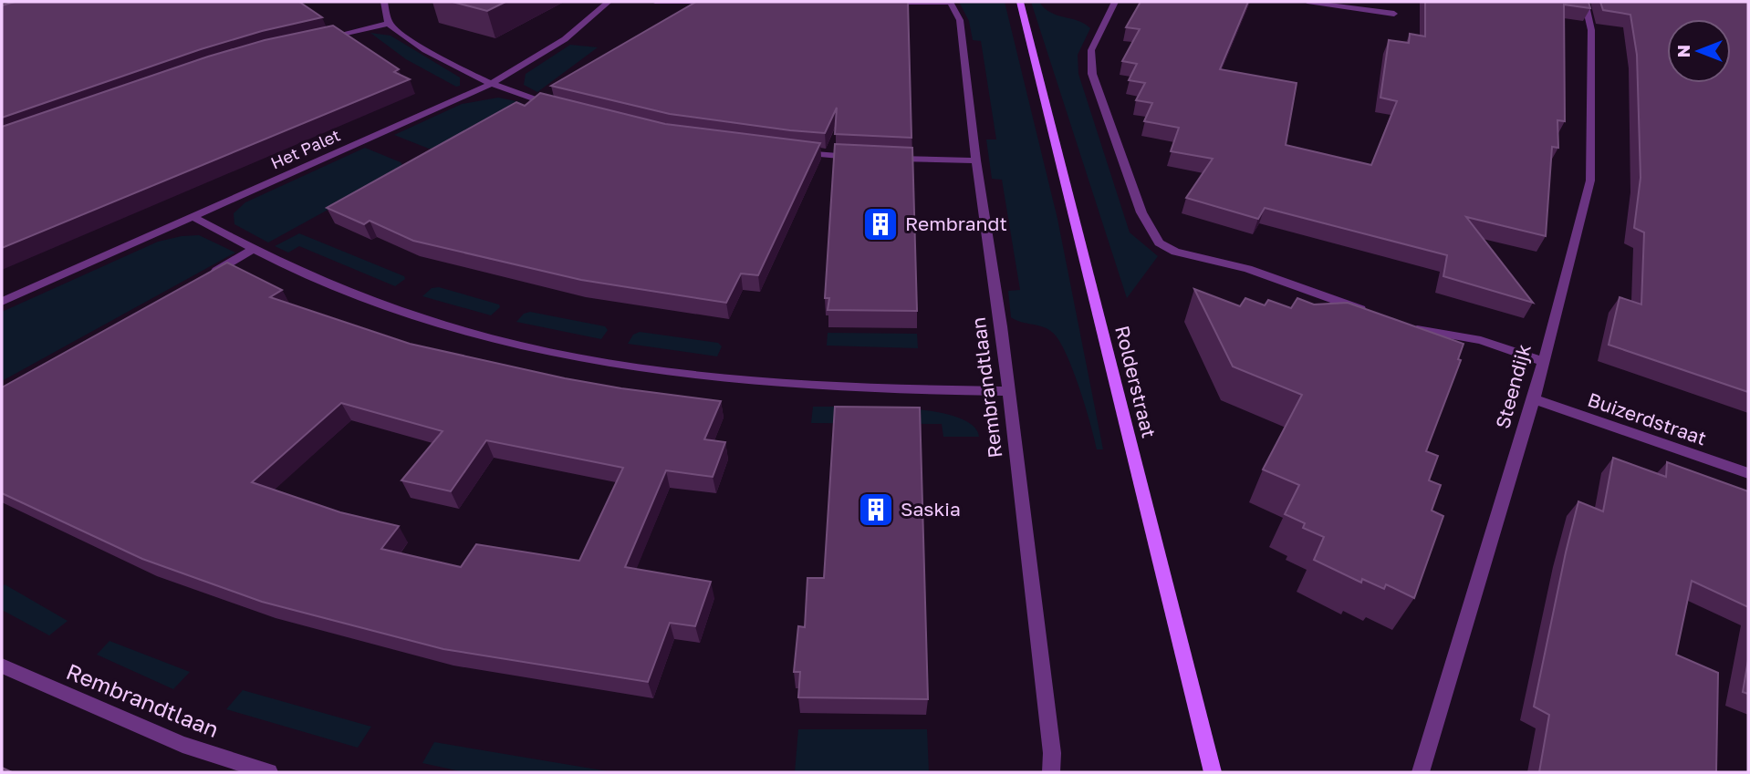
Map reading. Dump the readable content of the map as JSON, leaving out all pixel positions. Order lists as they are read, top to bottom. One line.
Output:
{"streets":{"main road":["Rolderstraat"],"street":["Het Palet","Steendijk","Rembrandtlaan","Buizerdstraat"]},"crossings":[["Steendijk","Buizerdstraat"]],"places":{"building":["Rembrandt","Saskia"]},"north":"left"}
